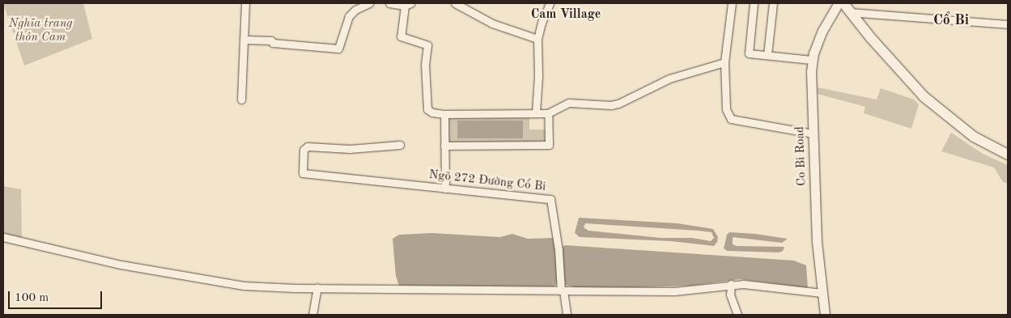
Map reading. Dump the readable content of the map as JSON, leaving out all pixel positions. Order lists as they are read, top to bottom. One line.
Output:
{"streets":{"street":["Co Bi Road","Ngõ 272 Đường Cổ Bi"]},"districts":["Cam Village","Cổ Bi"],"parks":["Nghĩa trang thôn Cam"],"scale_bar":"100 m"}
